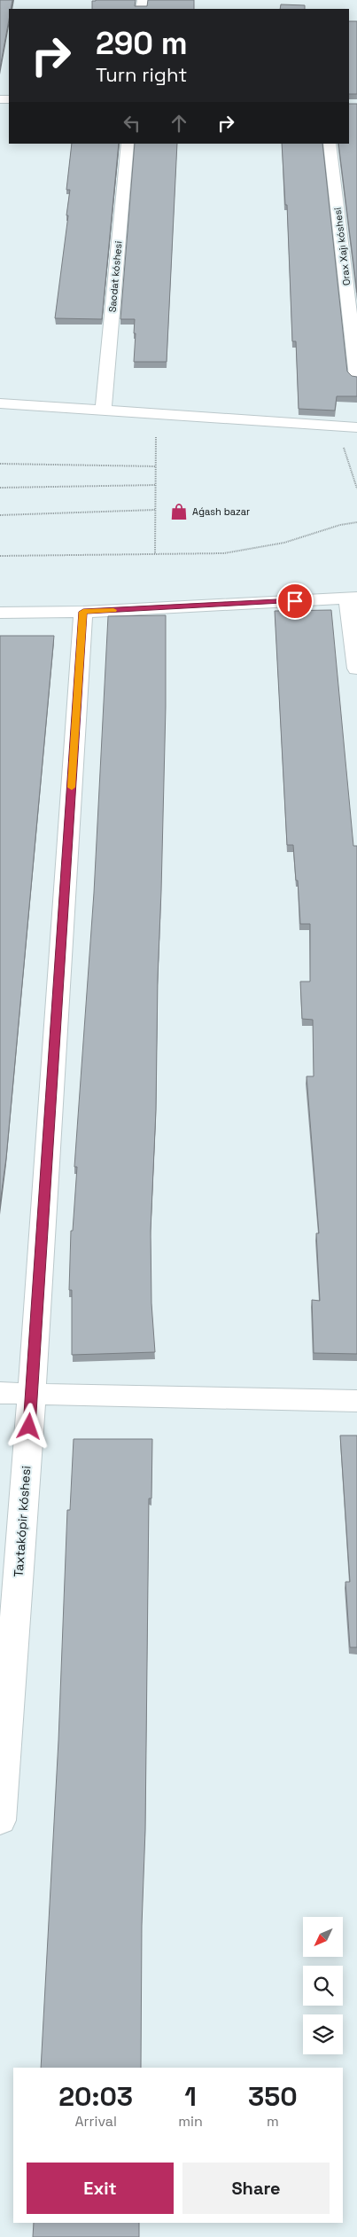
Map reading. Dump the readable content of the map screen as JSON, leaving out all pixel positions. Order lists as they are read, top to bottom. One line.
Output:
{"streets":{"street":["Orax Xajı kóshesi","Saodat kóshesi","Taxtakópir kóshesi"]},"places":{"shop":["Aǵash bazar"]},"north":"bottom left","page":{"turn":["290 m","Turn right"],"eta":["20:03","Arrival","1","min","350","m"],"buttons":["Exit","Share"]}}
